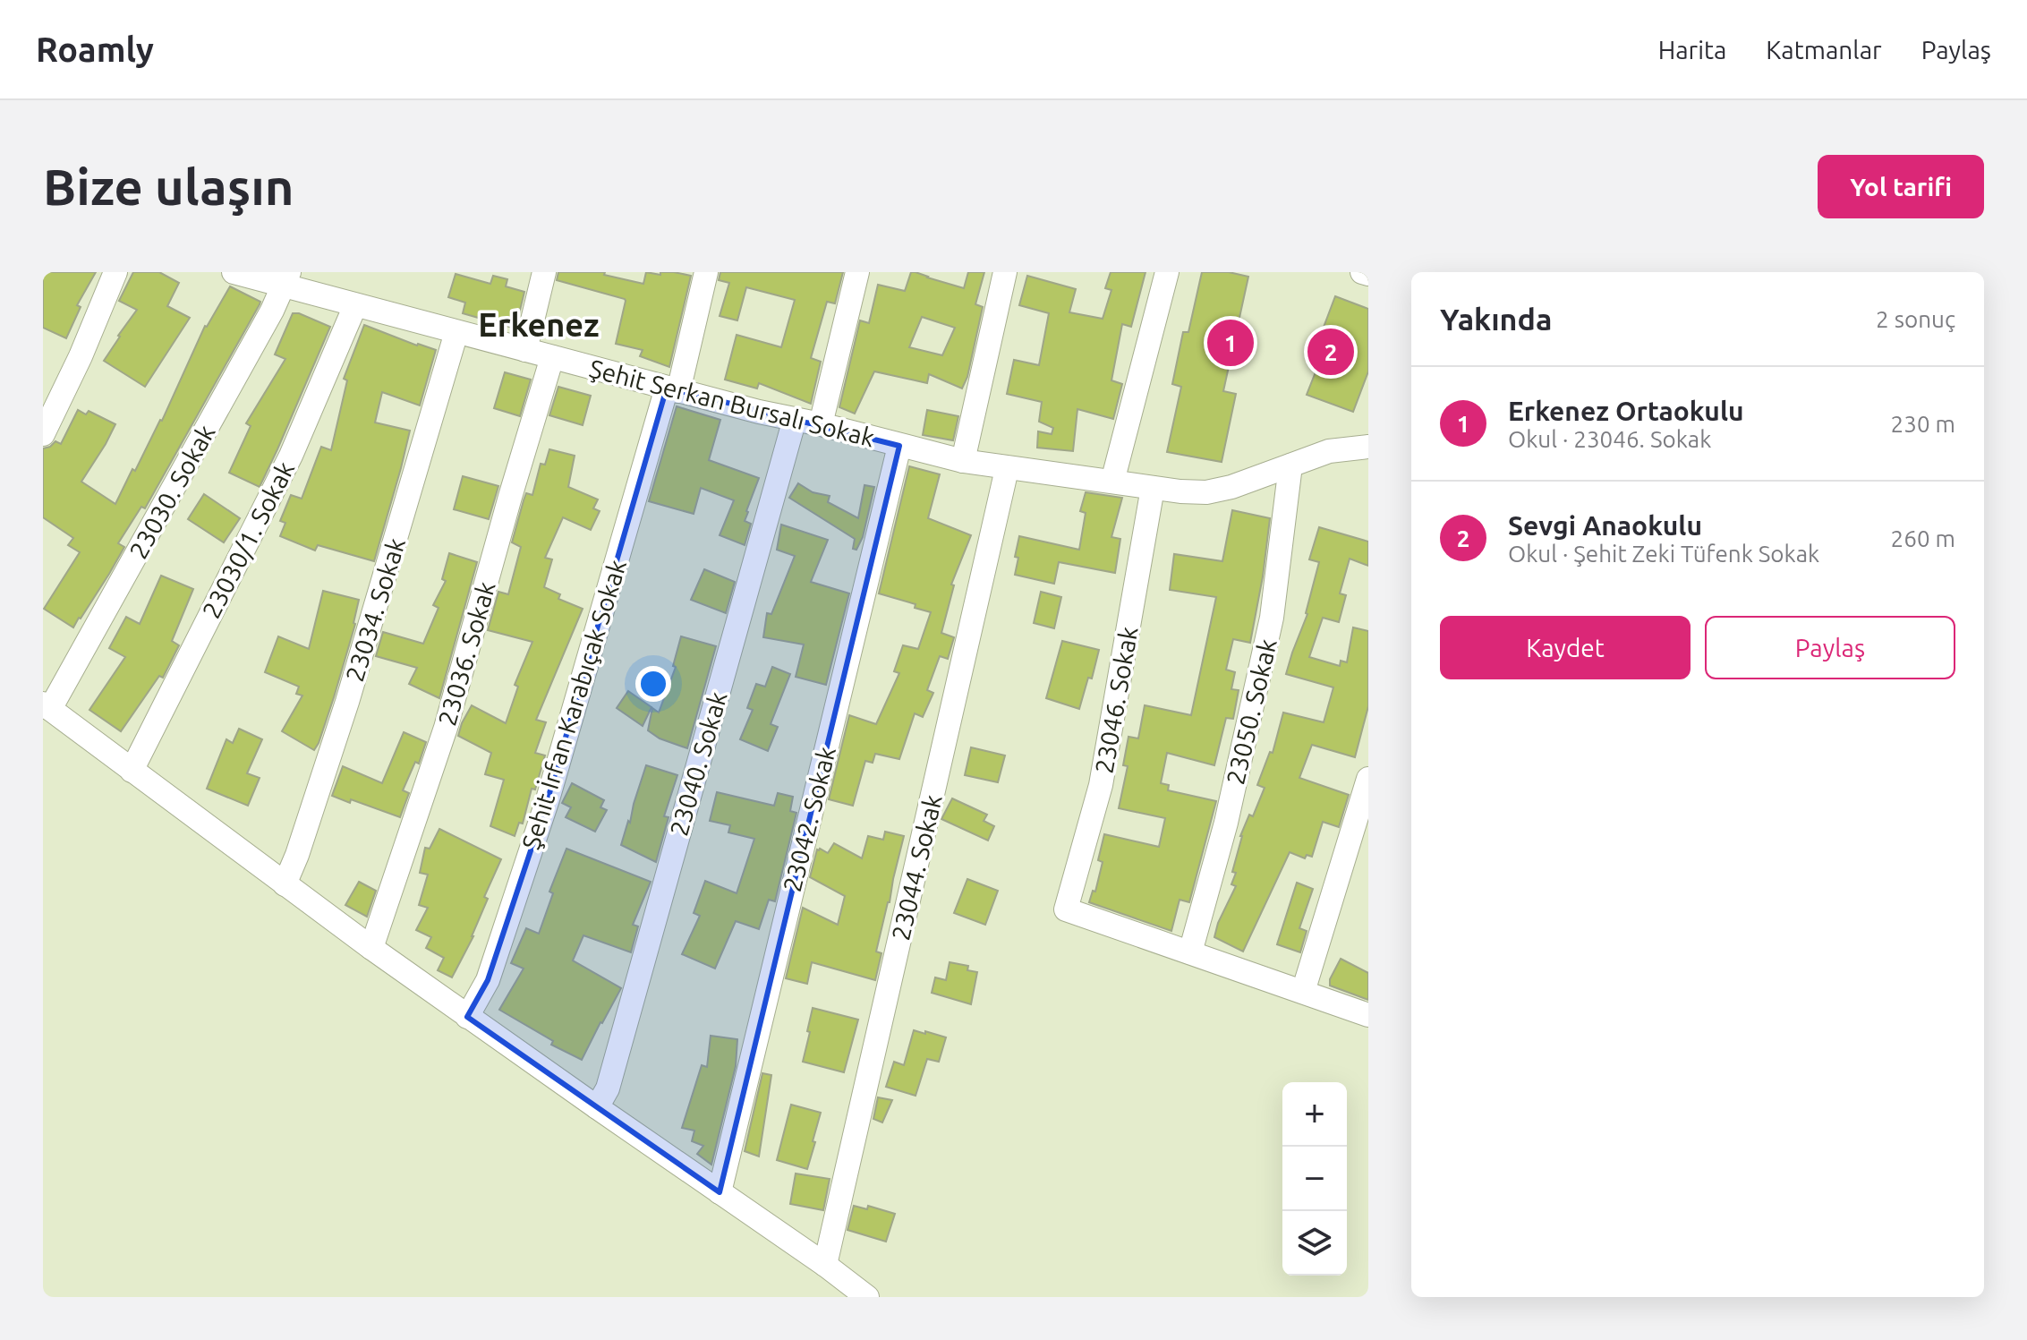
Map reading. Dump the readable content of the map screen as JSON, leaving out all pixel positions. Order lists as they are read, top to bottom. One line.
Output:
{"streets":{"street":["Şehit Serkan Bursalı Sokak","23030. Sokak","23030/1. Sokak","23034. Sokak","23036. Sokak","23046. Sokak","Şehit İrfan Karabıçak Sokak","23050. Sokak","23040. Sokak","23042. Sokak","23044. Sokak"]},"crossings":[["Şehit Serkan Bursalı Sokak","23030. Sokak"],["Şehit Serkan Bursalı Sokak","23030/1. Sokak"],["Şehit Serkan Bursalı Sokak","23034. Sokak"],["Şehit Serkan Bursalı Sokak","23036. Sokak"],["Şehit Serkan Bursalı Sokak","23046. Sokak"],["Şehit Serkan Bursalı Sokak","Şehit İrfan Karabıçak Sokak"],["Şehit Serkan Bursalı Sokak","23050. Sokak"],["Şehit Serkan Bursalı Sokak","23040. Sokak"],["Şehit Serkan Bursalı Sokak","23042. Sokak"],["Şehit Serkan Bursalı Sokak","23044. Sokak"],["23046. Sokak","23050. Sokak"]],"districts":["Erkenez"],"page":{"header":"Roamly","nav":["Harita","Katmanlar","Paylaş"],"buttons":["Yol tarifi",["Kaydet","Paylaş"]],"title":"Bize ulaşın","heading":["Yakında","2 sonuç"],"pins":["1","2"],"list":[{"mark":"1","name":"Erkenez Ortaokulu","note":"Okul · 23046. Sokak","value":"230 m"},{"mark":"2","name":"Sevgi Anaokulu","note":"Okul · Şehit Zeki Tüfenk Sokak","value":"260 m"}],"map_buttons":["+","−"]}}
